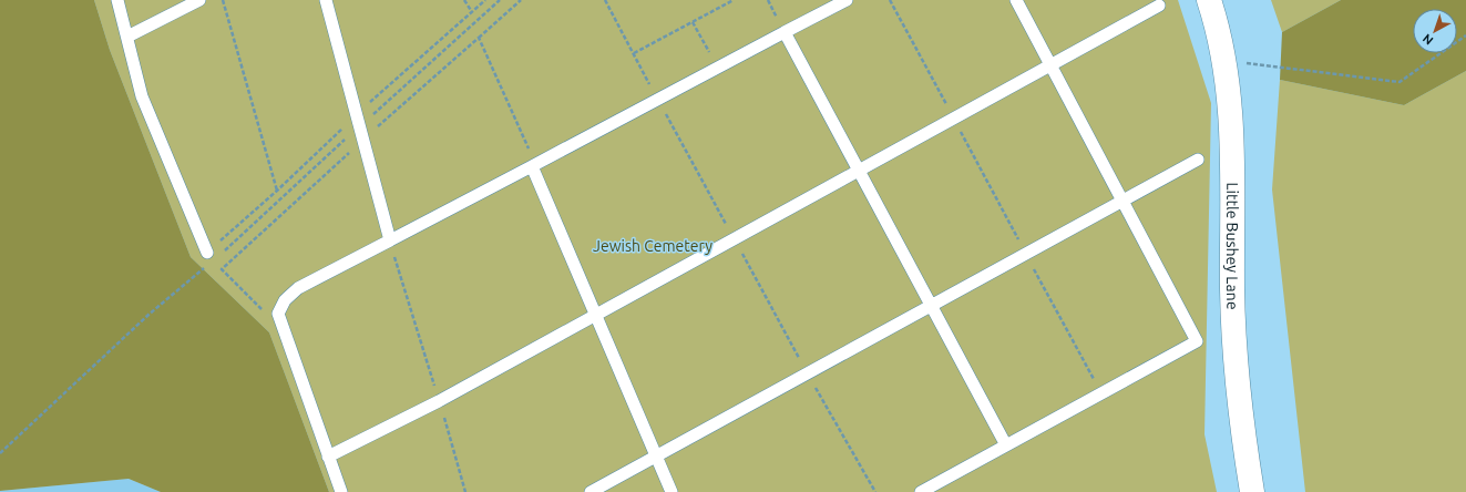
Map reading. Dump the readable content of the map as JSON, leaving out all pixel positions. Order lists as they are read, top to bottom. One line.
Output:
{"streets":{"street":["Little Bushey Lane"]},"parks":["Jewish Cemetery"],"north":"bottom left"}
